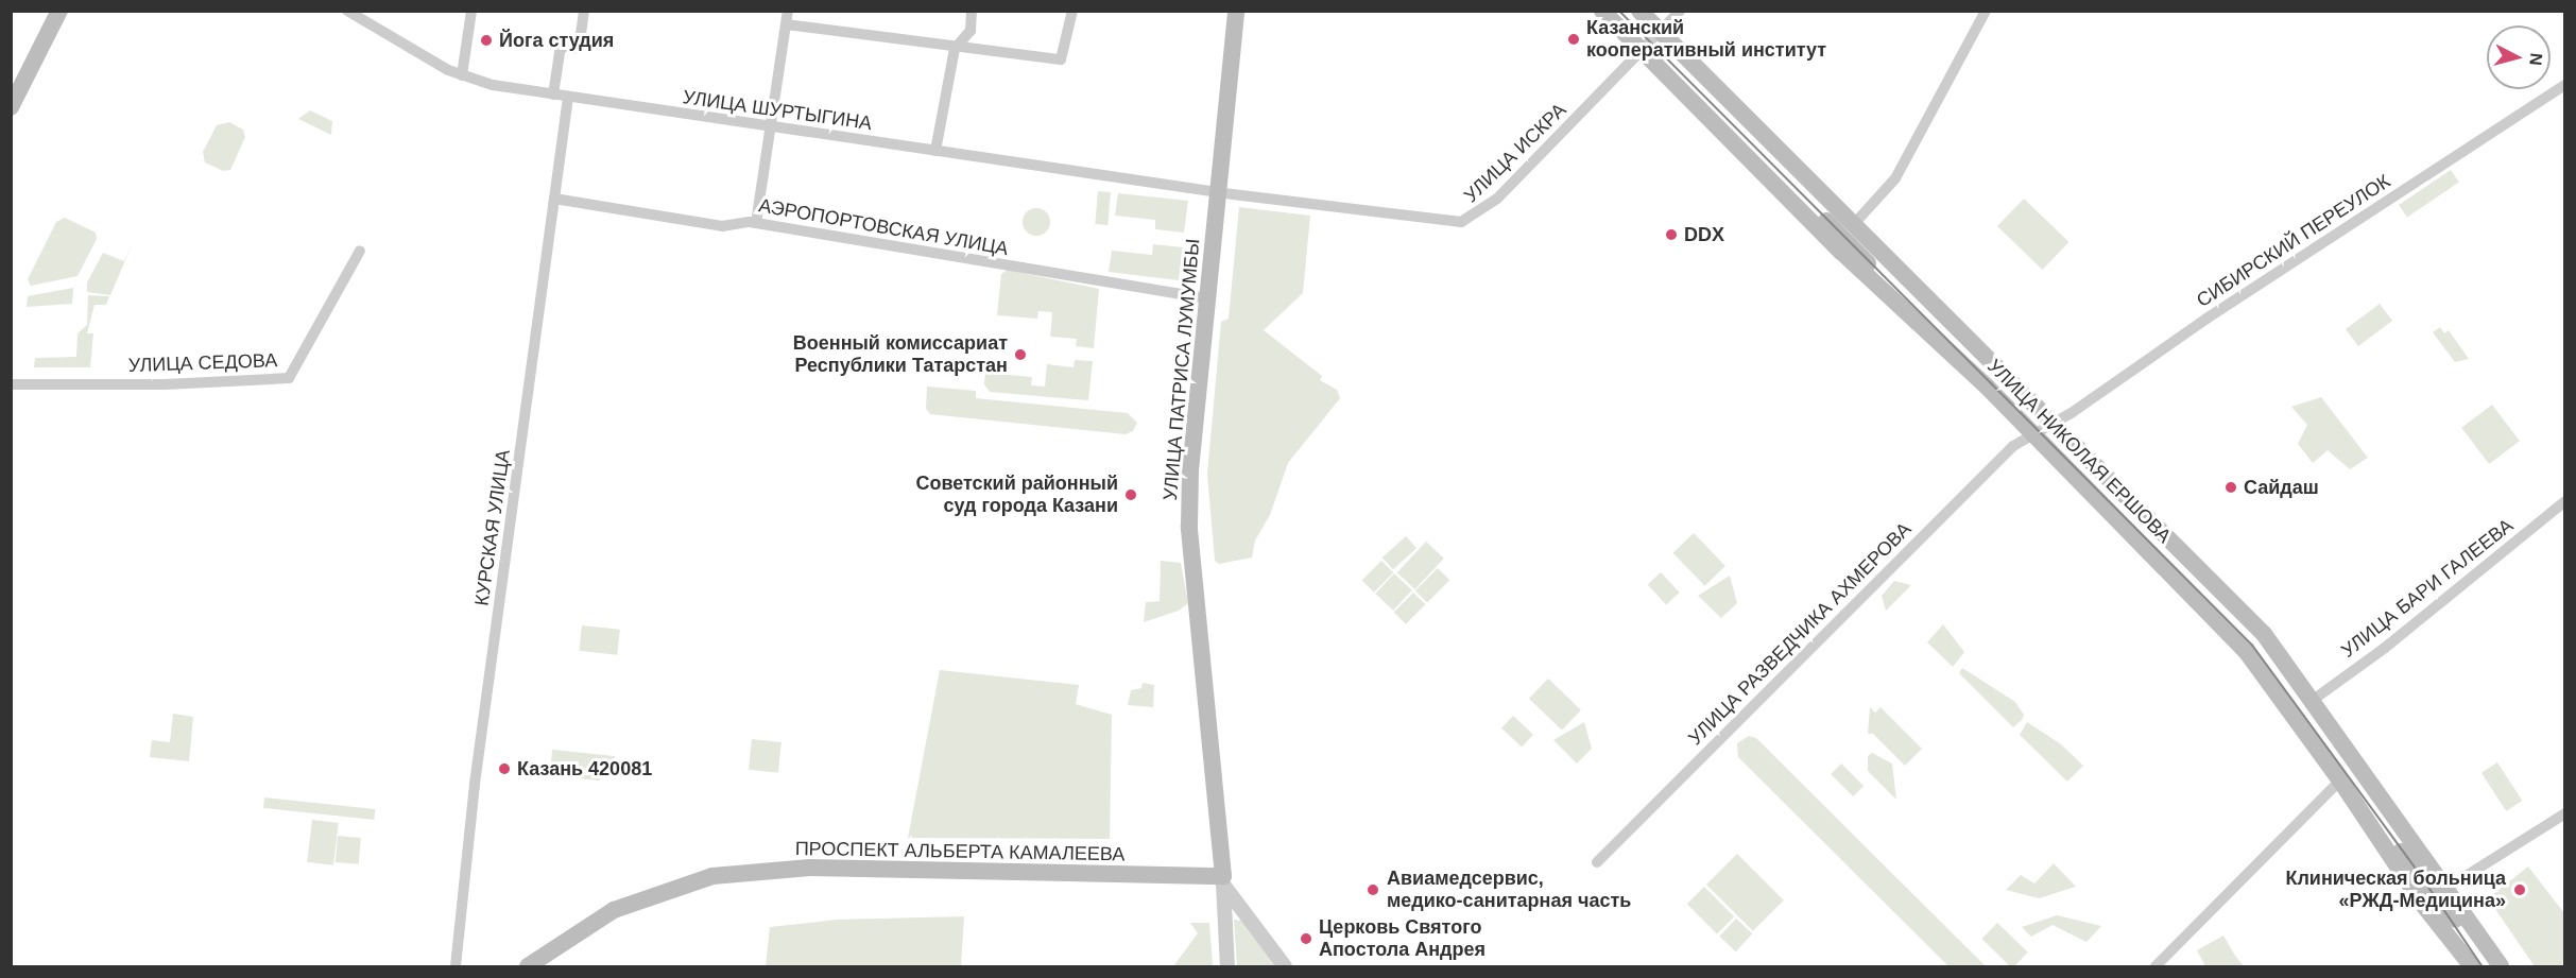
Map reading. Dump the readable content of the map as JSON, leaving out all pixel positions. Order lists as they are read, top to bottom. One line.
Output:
{"streets":{"main road":["УЛИЦА ПАТРИСА ЛУМУМБЫ","УЛИЦА НИКОЛАЯ ЕРШОВА","ПРОСПЕКТ АЛЬБЕРТА КАМАЛЕЕВА"],"street":["УЛИЦА ШУРТЫГИНА","УЛИЦА ИСКРА","АЭРОПОРТОВСКАЯ УЛИЦА","СИБИРСКИЙ ПЕРЕУЛОК","УЛИЦА СЕДОВА","КУРСКАЯ УЛИЦА","УЛИЦА БАРИ ГАЛЕЕВА","УЛИЦА РАЗВЕДЧИКА АХМЕРОВА"]},"crossings":[["УЛИЦА ШУРТЫГИНА","УЛИЦА ИСКРА"],["УЛИЦА ШУРТЫГИНА","УЛИЦА ПАТРИСА ЛУМУМБЫ"],["УЛИЦА ШУРТЫГИНА","КУРСКАЯ УЛИЦА"],["УЛИЦА ИСКРА","УЛИЦА ПАТРИСА ЛУМУМБЫ"],["УЛИЦА ИСКРА","УЛИЦА НИКОЛАЯ ЕРШОВА"],["АЭРОПОРТОВСКАЯ УЛИЦА","УЛИЦА ПАТРИСА ЛУМУМБЫ"],["АЭРОПОРТОВСКАЯ УЛИЦА","КУРСКАЯ УЛИЦА"],["СИБИРСКИЙ ПЕРЕУЛОК","УЛИЦА НИКОЛАЯ ЕРШОВА"],["СИБИРСКИЙ ПЕРЕУЛОК","УЛИЦА РАЗВЕДЧИКА АХМЕРОВА"],["УЛИЦА ПАТРИСА ЛУМУМБЫ","ПРОСПЕКТ АЛЬБЕРТА КАМАЛЕЕВА"],["УЛИЦА НИКОЛАЯ ЕРШОВА","УЛИЦА БАРИ ГАЛЕЕВА"],["УЛИЦА НИКОЛАЯ ЕРШОВА","УЛИЦА РАЗВЕДЧИКА АХМЕРОВА"]],"places":["Казанский кооперативный институт","Йога студия","DDX","Военный комиссариат Республики Татарстан","Сайдаш","Советский районный суд города Казани","Казань 420081","Авиамедсервис, медико-санитарная часть","Клиническая больница «РЖД-Медицина»","Церковь Святого Апостола Андрея"],"north":"right"}
